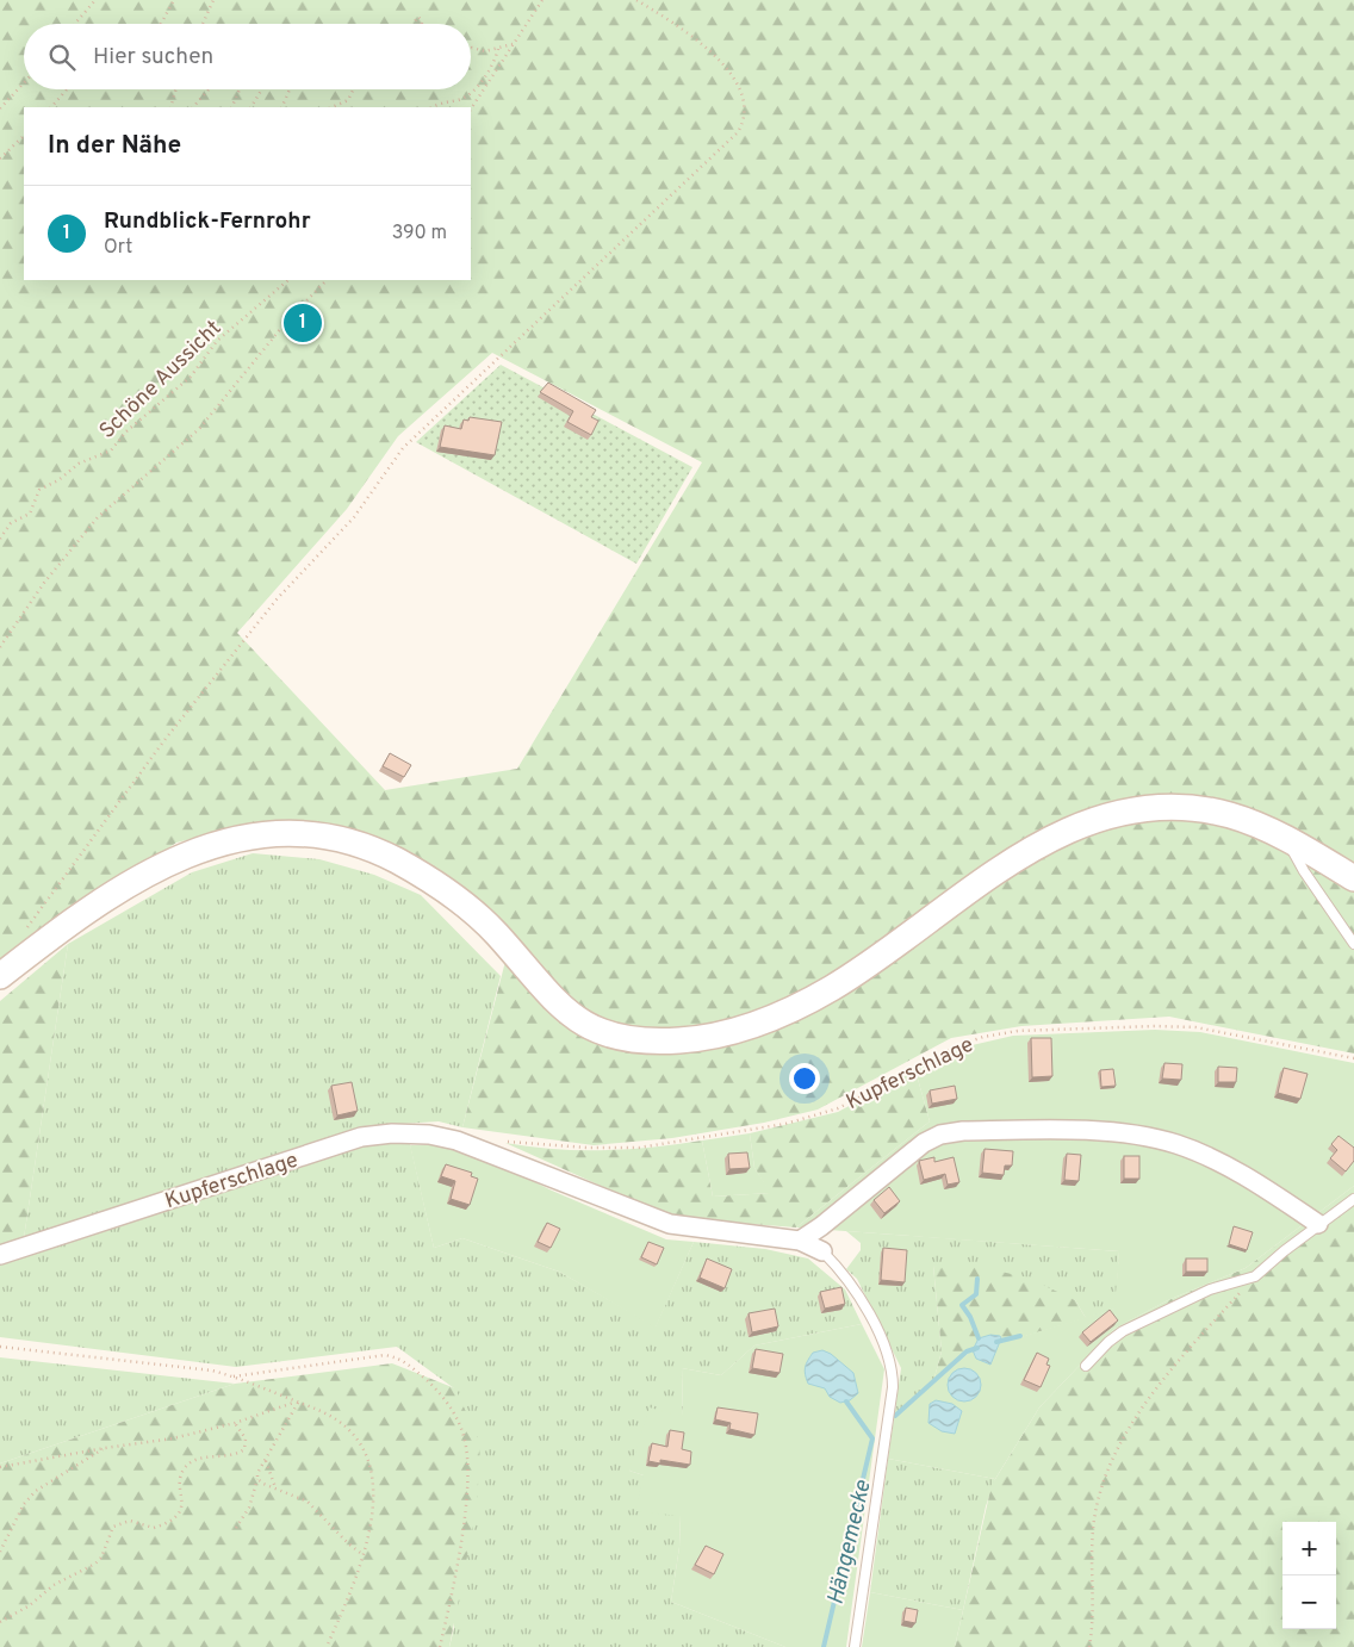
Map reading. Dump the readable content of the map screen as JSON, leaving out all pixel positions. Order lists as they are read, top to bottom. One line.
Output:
{"streets":{"street":["Kupferschlage"],"path":["Schöne Aussicht"]},"water":["Hängemecke"],"page":{"search":"Hier suchen","heading":"In der Nähe","list":[{"mark":"1","name":"Rundblick-Fernrohr","note":"Ort","value":"390 m"}],"pins":"1","map_buttons":["+","−"]}}
